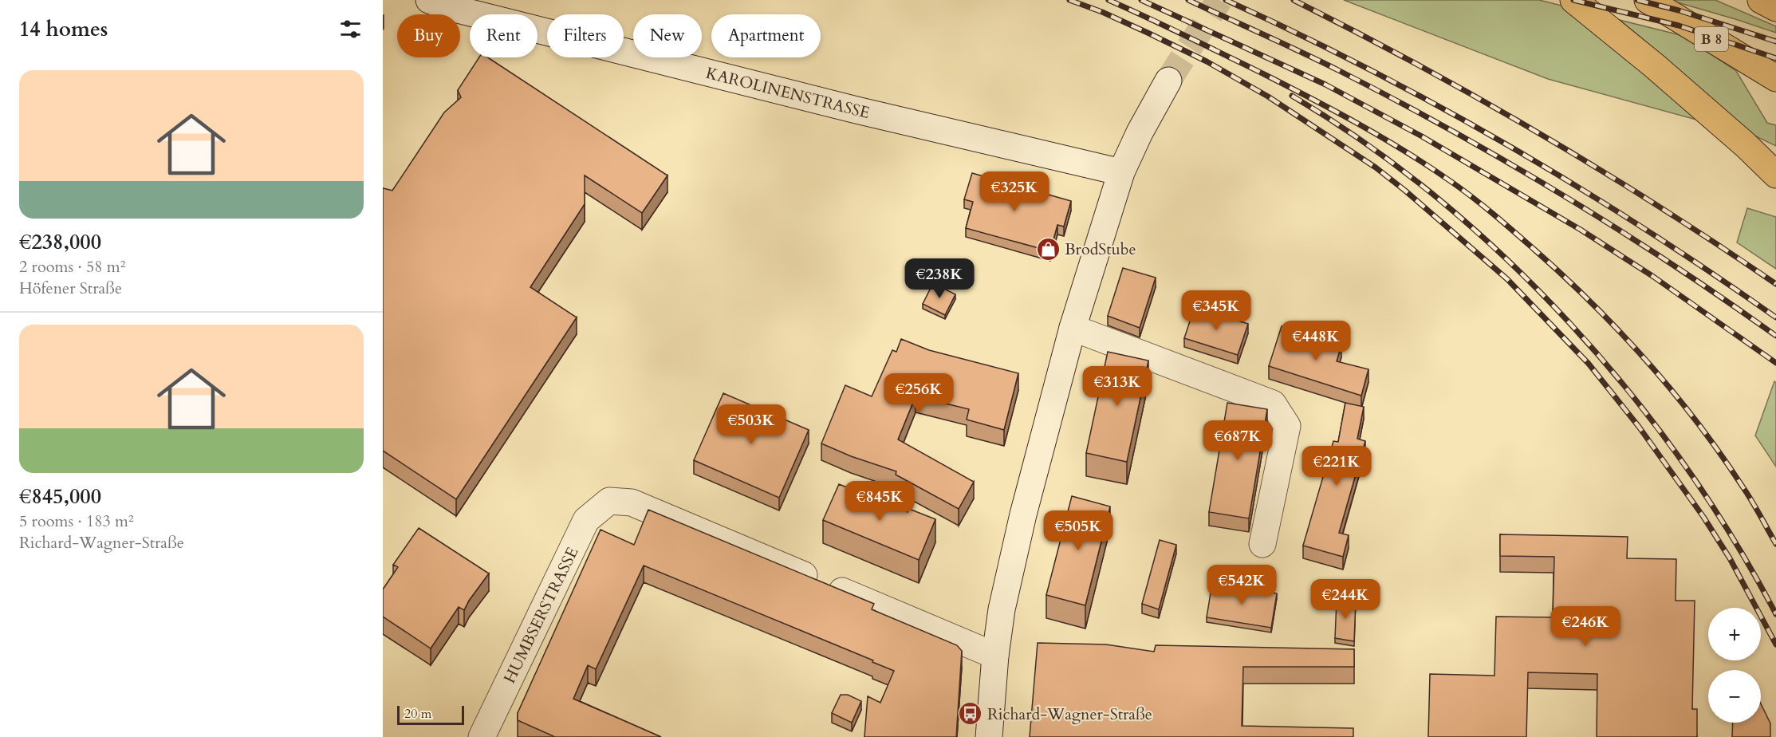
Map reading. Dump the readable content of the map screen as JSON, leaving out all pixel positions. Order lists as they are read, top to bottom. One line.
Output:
{"streets":{"main road":["B 8"],"street":["KAROLINENSTRASSE","HUMBSERSTRASSE"]},"places":{"shop":["BrodStube"],"bus stop":["Richard-Wagner-Straße"]},"scale_bar":"20 m","page":{"heading":"14 homes","chip":["Buy","Rent","Filters","New","Apartment"],"list":[{"name":"€238,000","note":"2 rooms · 58 m² · Höfener Straße"},{"name":"€845,000","note":"5 rooms · 183 m² · Richard-Wagner-Straße"}],"price":["€325K","€238K","€345K","€448K","€313K","€256K","€503K","€687K","€221K","€845K","€505K","€542K","€244K","€246K"],"map_buttons":["+","−"],"scale":"20 m"}}
